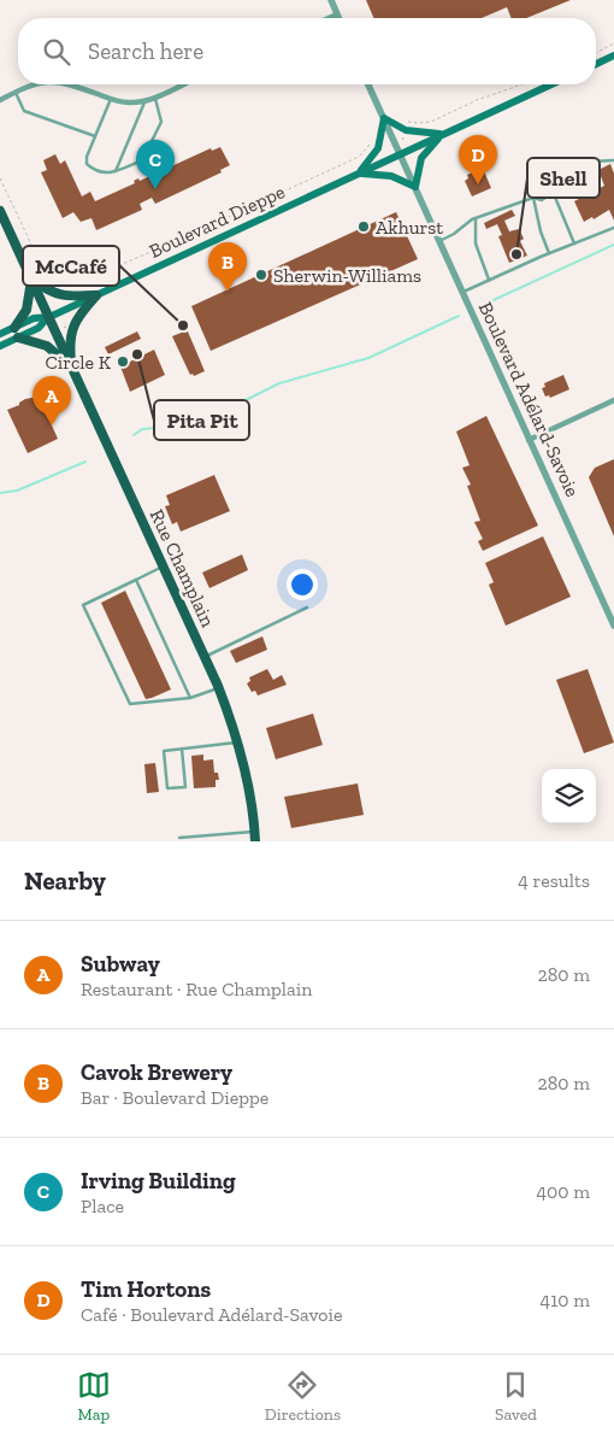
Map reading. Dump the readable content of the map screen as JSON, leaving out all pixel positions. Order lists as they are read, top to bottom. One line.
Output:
{"streets":{"main road":["Boulevard Dieppe","Rue Champlain"],"street":["Boulevard Adélard-Savoie"]},"crossings":[["Boulevard Dieppe","Boulevard Adélard-Savoie"],["Boulevard Dieppe","Rue Champlain"]],"places":["Akhurst","Shell","Sherwin-Williams","McCafé","Pita Pit","Circle K"],"page":{"search":"Search here","pins":["D","C","B","A"],"heading":["Nearby","4 results"],"list":[{"mark":"A","name":"Subway","note":"Restaurant · Rue Champlain","value":"280 m"},{"mark":"B","name":"Cavok Brewery","note":"Bar · Boulevard Dieppe","value":"280 m"},{"mark":"C","name":"Irving Building","note":"Place","value":"400 m"},{"mark":"D","name":"Tim Hortons","note":"Café · Boulevard Adélard-Savoie","value":"410 m"}],"nav":["Map","Directions","Saved"]}}
